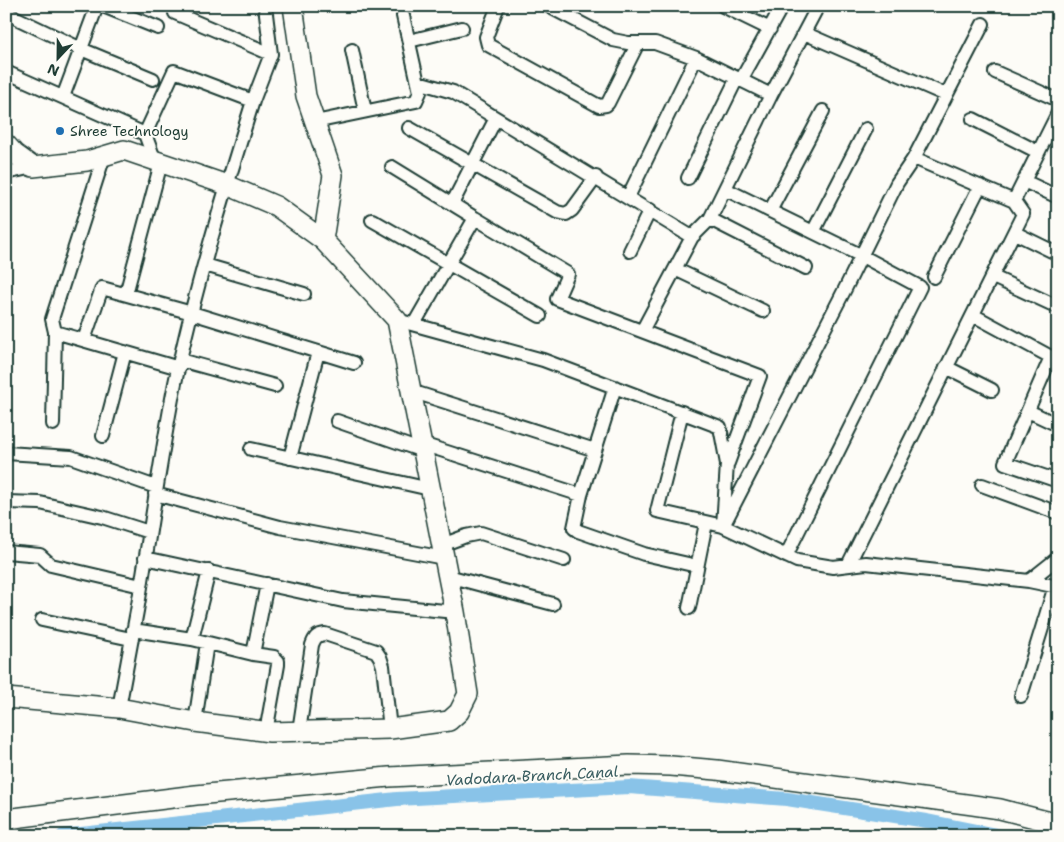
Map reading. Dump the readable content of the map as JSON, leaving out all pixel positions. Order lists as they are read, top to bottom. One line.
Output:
{"water":["Vadodara Branch Canal"],"places":["Shree Technology"],"north":"bottom"}
